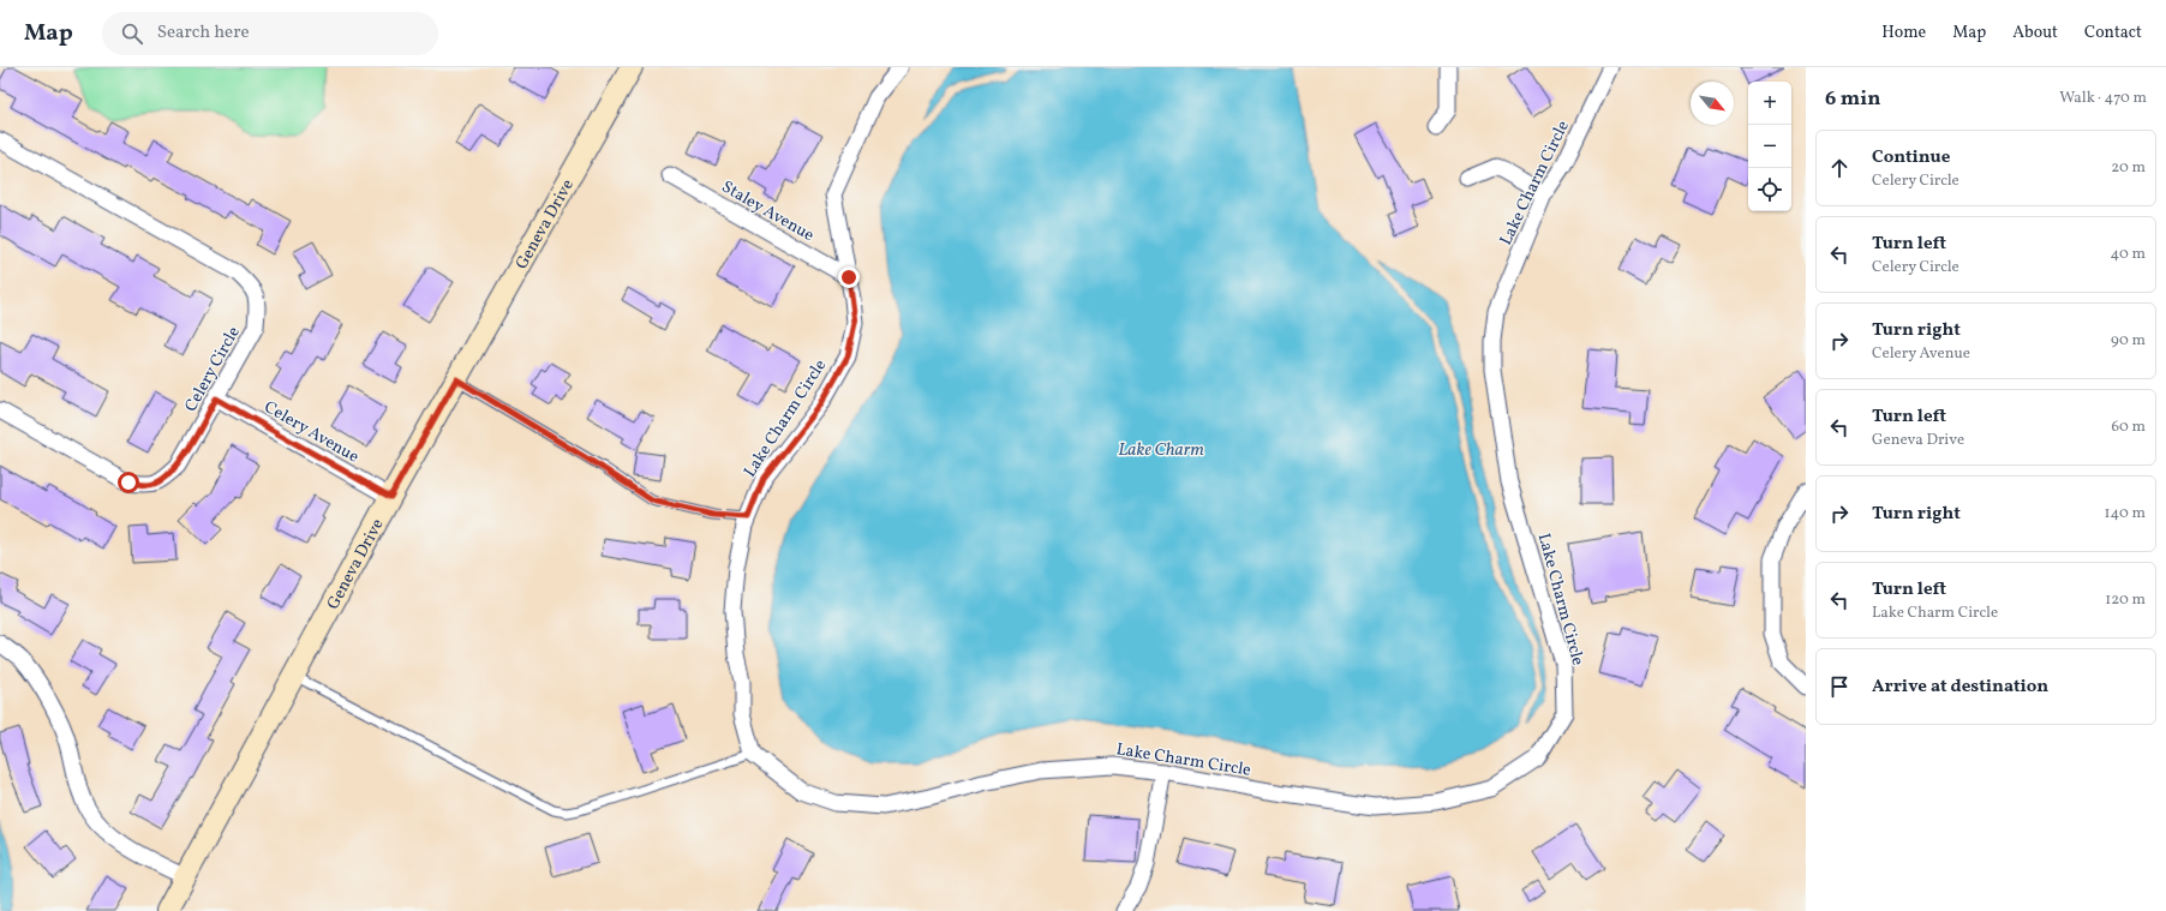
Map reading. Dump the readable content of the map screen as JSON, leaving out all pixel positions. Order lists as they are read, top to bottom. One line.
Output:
{"streets":{"main road":["Geneva Drive"],"street":["Lake Charm Circle","Staley Avenue","Celery Circle","Celery Avenue"]},"crossings":[["Lake Charm Circle","Staley Avenue"],["Geneva Drive","Celery Avenue"],["Celery Circle","Celery Avenue"]],"water":["Lake Charm"],"north":"bottom right","page":{"header":"Map","search":"Search here","nav":["Home","Map","About","Contact"],"heading":["6 min","Walk · 470 m"],"map_buttons":["+","−"],"list":[["Continue","Celery Circle","20 m"],["Turn left","Celery Circle","40 m"],["Turn right","Celery Avenue","90 m"],["Turn left","Geneva Drive","60 m"],["Turn right","140 m"],["Turn left","Lake Charm Circle","120 m"],"Arrive at destination"]}}
